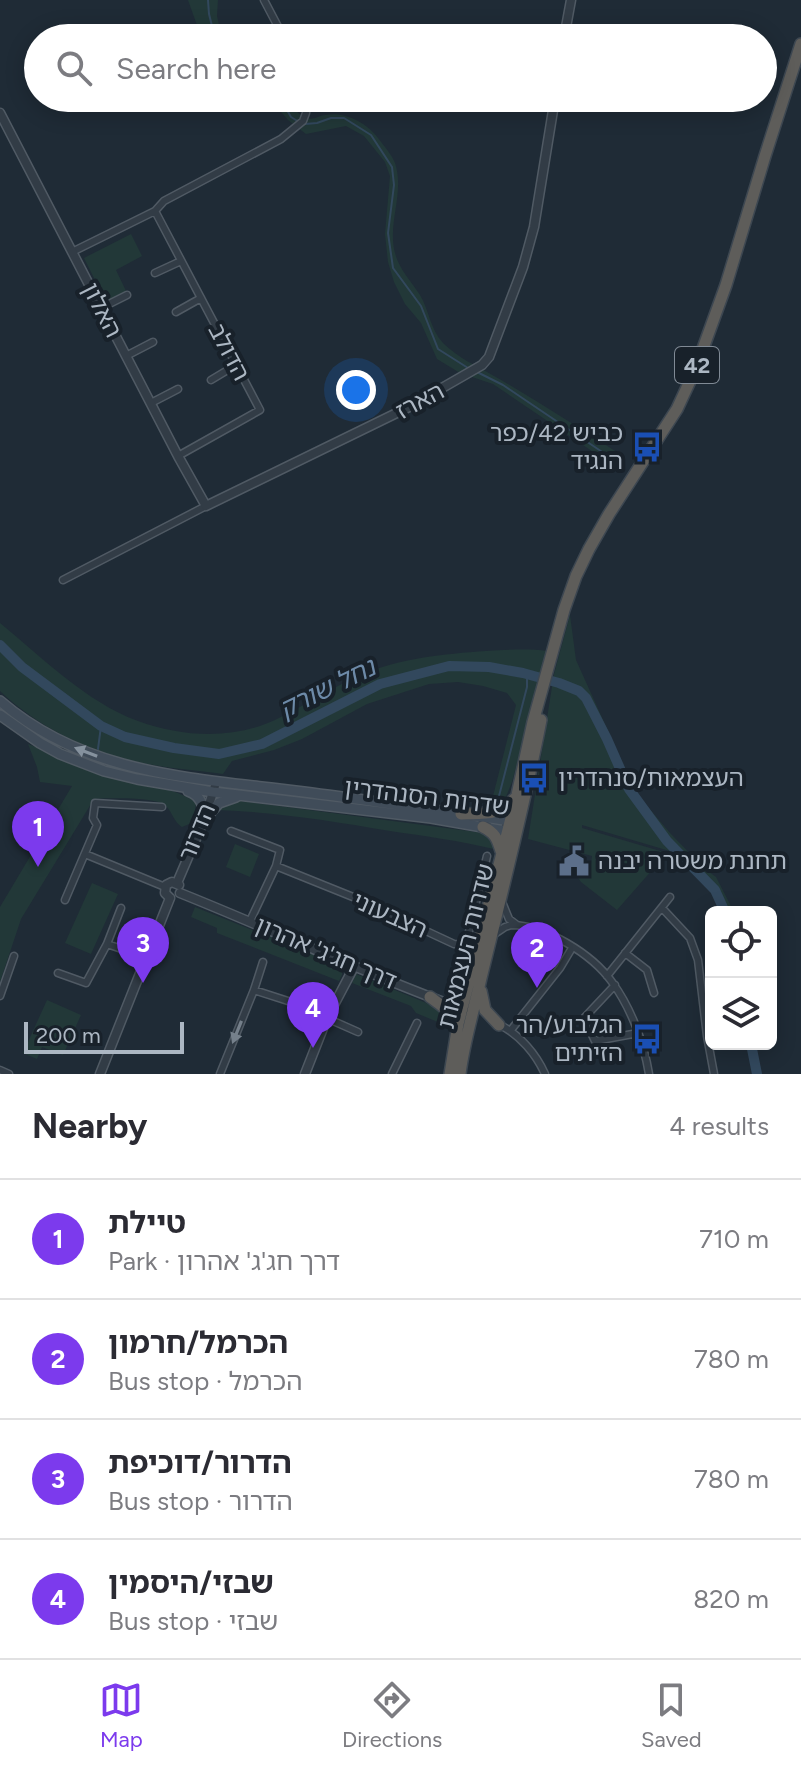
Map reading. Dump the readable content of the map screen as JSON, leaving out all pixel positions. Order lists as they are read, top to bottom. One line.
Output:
{"streets":{"highway":["42","שדרות העצמאות"],"main road":["שדרות הסנהדרין"],"street":["האלון","הדולב","הארז","הדרור","הצבעוני","דרך חג'ג' אהרון"]},"crossings":[["האלון","הדולב"],["האלון","הארז"],["42","שדרות הסנהדרין"],["42","שדרות העצמאות"],["שדרות הסנהדרין","הדרור"],["שדרות הסנהדרין","שדרות העצמאות"],["הדרור","דרך חג'ג' אהרון"],["שדרות העצמאות","דרך חג'ג' אהרון"]],"water":["נחל שורק"],"places":{"bus stop":["כביש 42/כפר הנגיד","העצמאות/סנהדרין","הגלבוע/הר הזיתים"],"public building":["תחנת משטרה יבנה"]},"scale_bar":"200 m","page":{"search":"Search here","pins":["1","3","2","4"],"scale":"200 m","heading":["Nearby","4 results"],"list":[{"mark":"1","name":"טיילת","note":"Park · דרך חג'ג' אהרון","value":"710 m"},{"mark":"2","name":"הכרמל/חרמון","note":"Bus stop · הכרמל","value":"780 m"},{"mark":"3","name":"הדרור/דוכיפת","note":"Bus stop · הדרור","value":"780 m"},{"mark":"4","name":"שבזי/היסמין","note":"Bus stop · שבזי","value":"820 m"}],"nav":["Map","Directions","Saved"]}}
